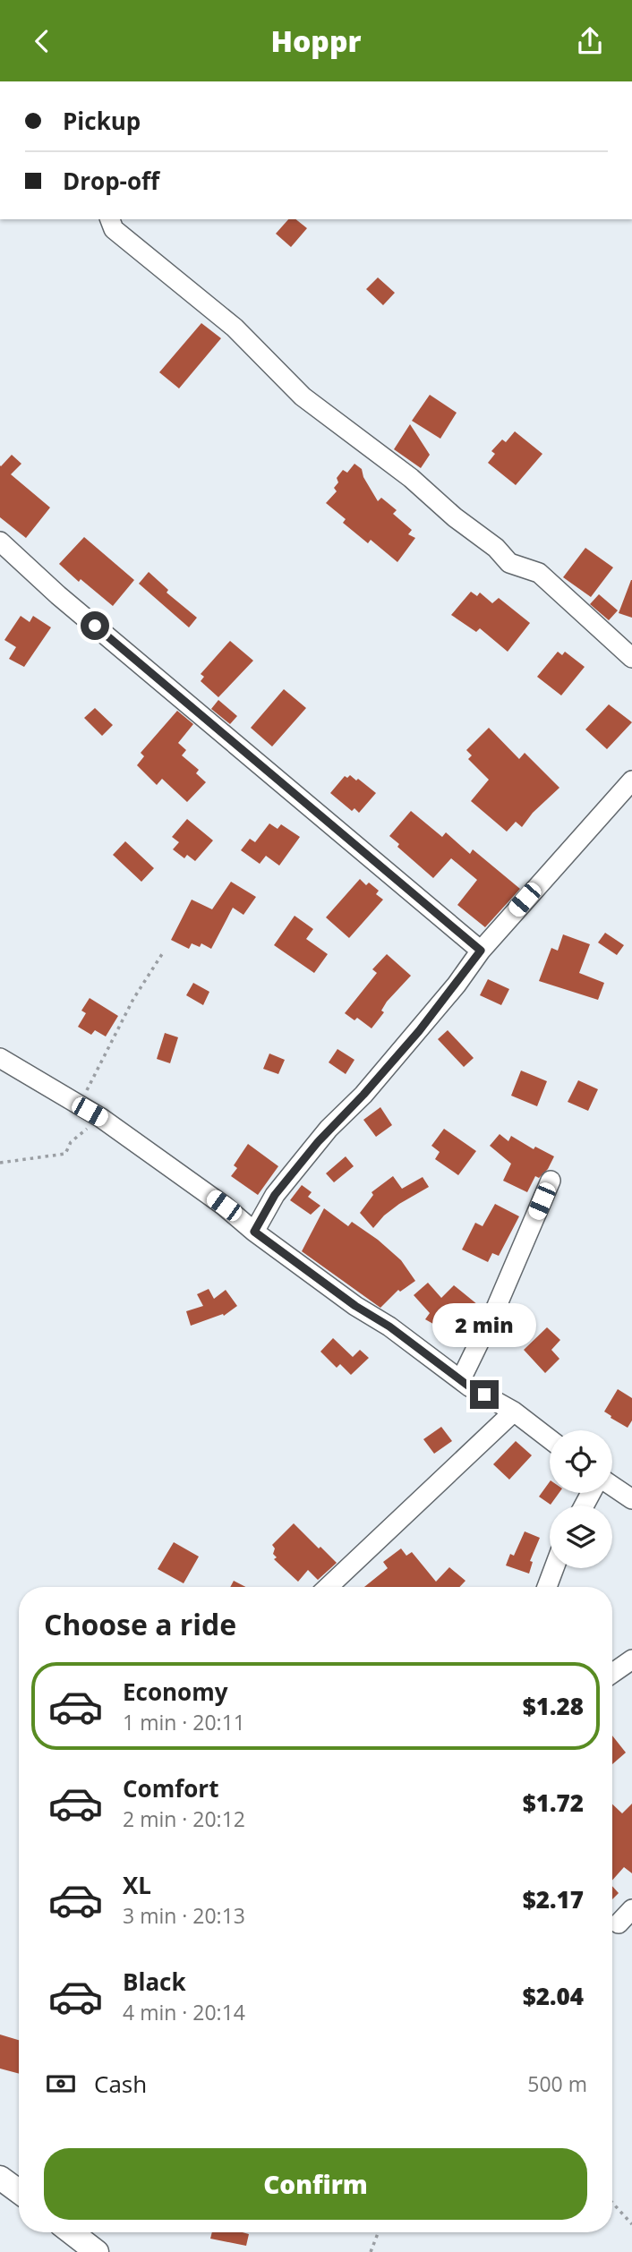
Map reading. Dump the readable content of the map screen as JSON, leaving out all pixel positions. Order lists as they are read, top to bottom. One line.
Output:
{"page":{"header":"Hoppr","banner":["Pickup","Drop-off"],"bubble":"2 min","heading":"Choose a ride","list":[{"name":"Economy","note":"1 min · 20:11","value":"$1.28"},{"name":"Comfort","note":"2 min · 20:12","value":"$1.72"},{"name":"XL","note":"3 min · 20:13","value":"$2.17"},{"name":"Black","note":"4 min · 20:14","value":"$2.04"}],"pay":["Cash","500 m"],"buttons":"Confirm"}}
